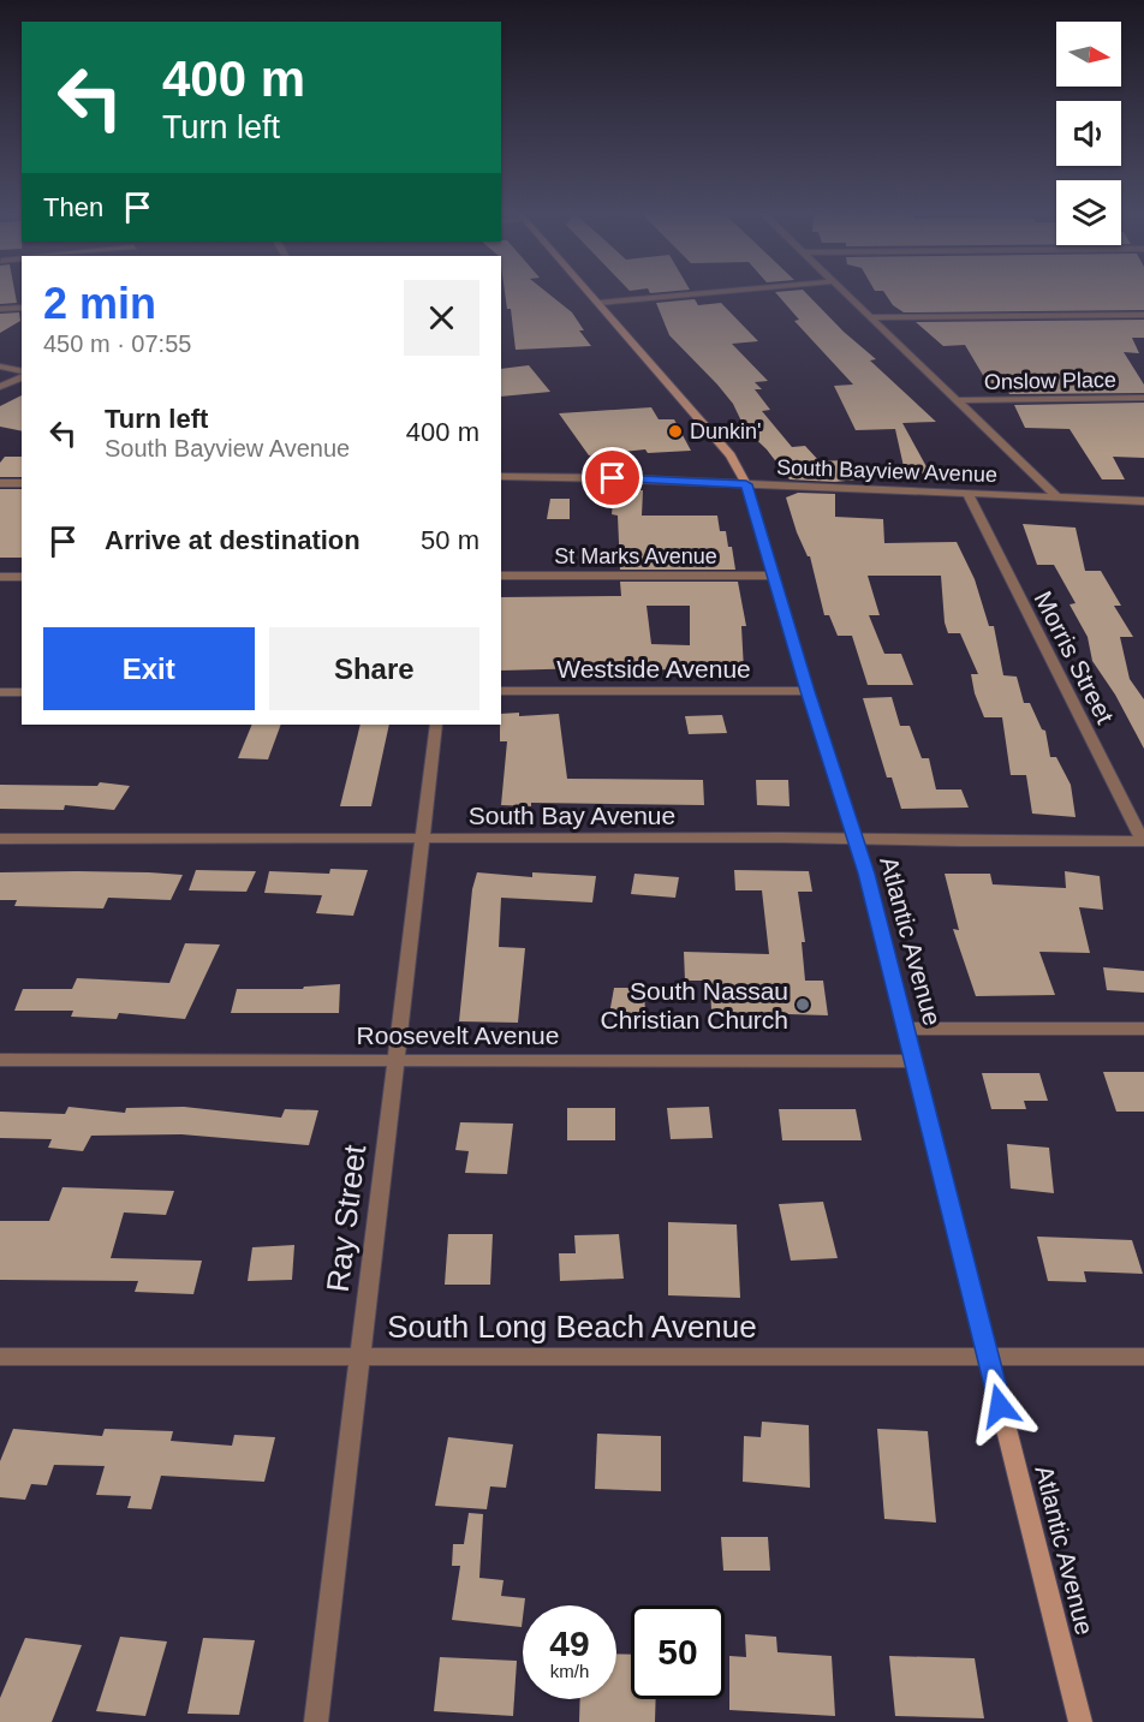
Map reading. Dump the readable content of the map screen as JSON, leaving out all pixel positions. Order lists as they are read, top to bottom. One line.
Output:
{"streets":{"main road":["Atlantic Avenue"],"street":["Onslow Place","South Bayview Avenue","St Marks Avenue","Morris Street","Westside Avenue","South Bay Avenue","Roosevelt Avenue","Ray Street","South Long Beach Avenue"]},"crossings":[["South Bayview Avenue","Morris Street"],["South Bayview Avenue","Atlantic Avenue"],["St Marks Avenue","Atlantic Avenue"],["Morris Street","South Bay Avenue"],["Westside Avenue","Atlantic Avenue"],["South Bay Avenue","Atlantic Avenue"],["South Bay Avenue","Ray Street"],["Atlantic Avenue","Roosevelt Avenue"],["Atlantic Avenue","South Long Beach Avenue"],["Roosevelt Avenue","Ray Street"],["Ray Street","South Long Beach Avenue"]],"places":["Dunkin'","South Nassau Christian Church"],"north":"right","page":{"turn":["400 m","Turn left"],"then":"Then","heading":["2 min","450 m · 07:55"],"list":[{"name":"Turn left","note":"South Bayview Avenue","value":"400 m"},{"name":"Arrive at destination","value":"50 m"}],"buttons":["Exit","Share"],"speed":"49 km/h","limit":"50"}}
